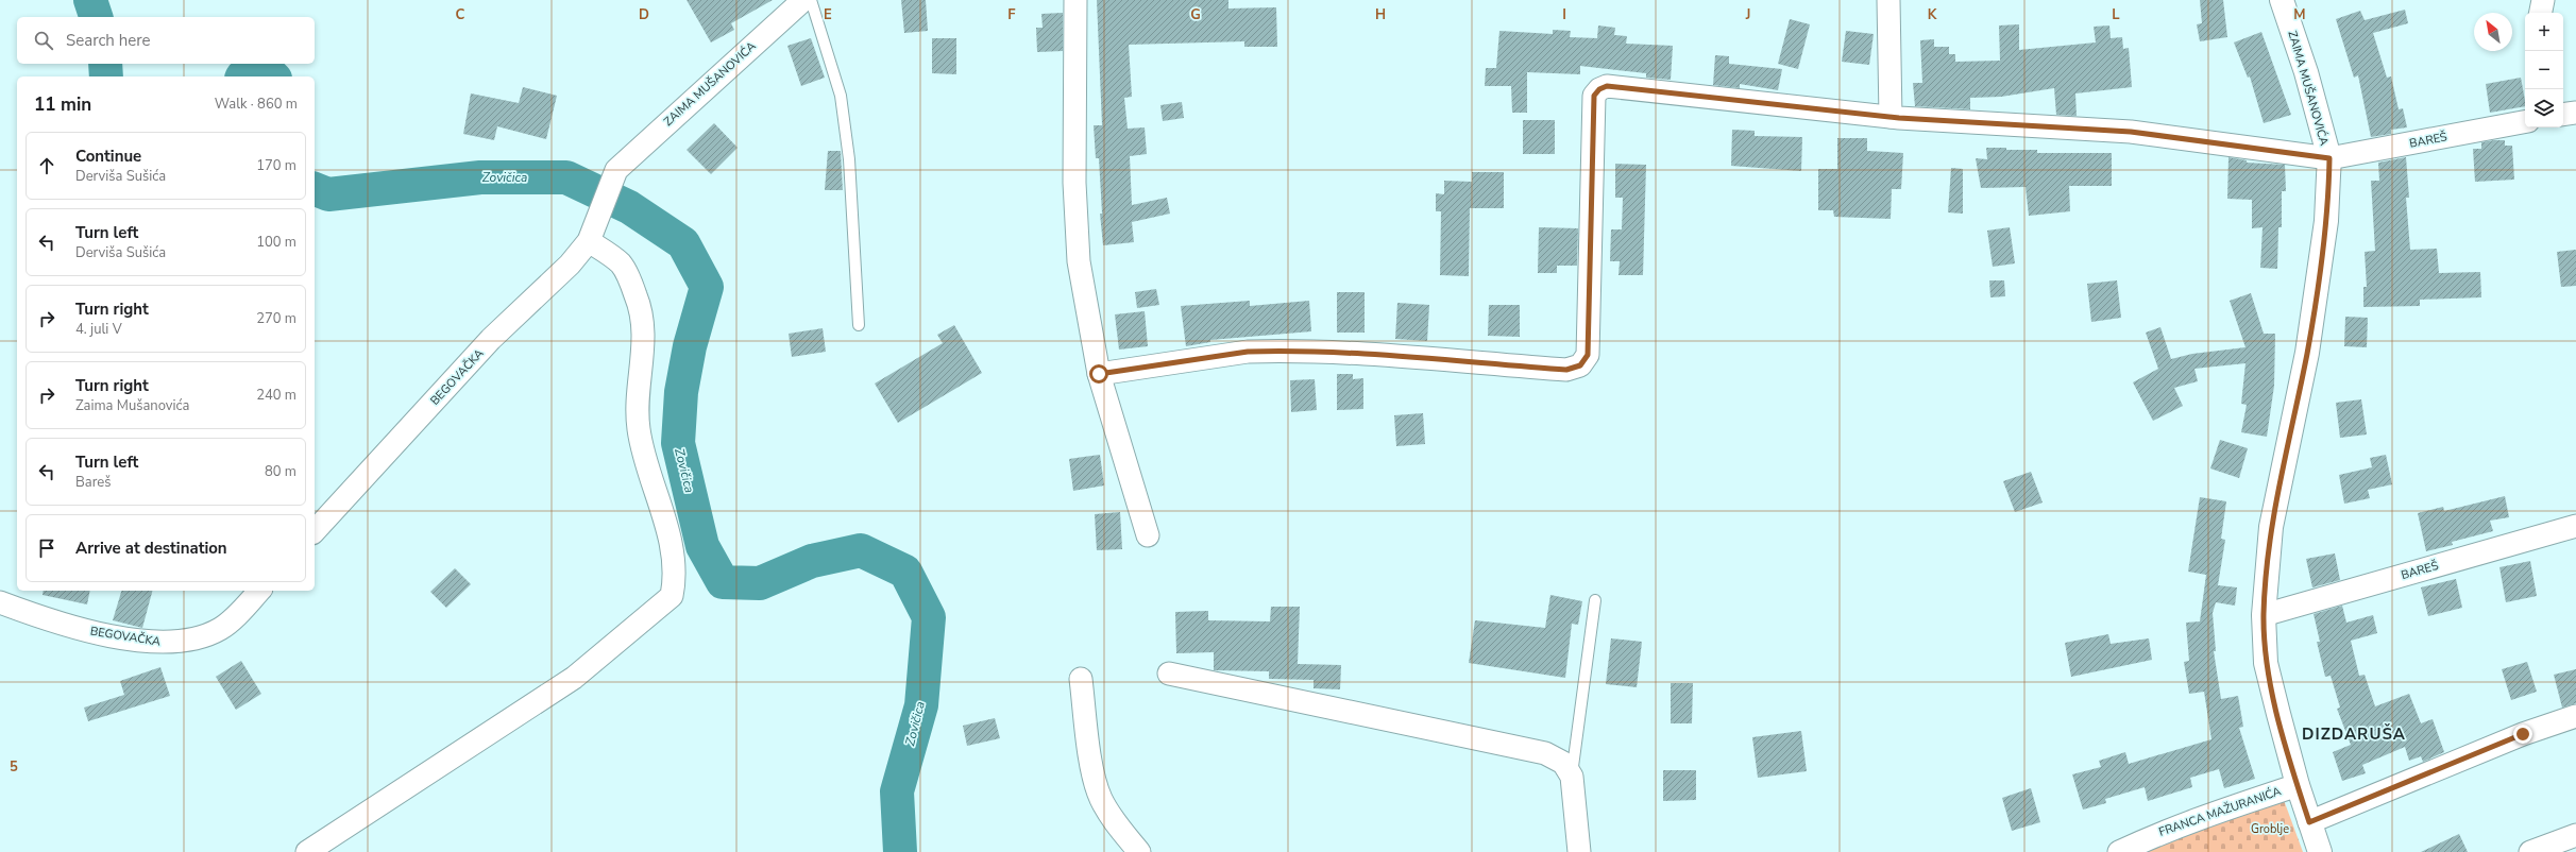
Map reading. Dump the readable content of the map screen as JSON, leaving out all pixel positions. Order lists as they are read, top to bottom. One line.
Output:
{"streets":{"street":["ZAIMA MUŠANOVIĆA","BAREŠ","BEGOVAČKA","FRANCA MAŽURANIĆA"]},"crossings":[["ZAIMA MUŠANOVIĆA","BAREŠ"],["ZAIMA MUŠANOVIĆA","BEGOVAČKA"],["ZAIMA MUŠANOVIĆA","FRANCA MAŽURANIĆA"]],"districts":["DIZDARUŠA"],"water":["Zovičica"],"parks":["Groblje"],"north":"top left","page":{"map_buttons":["+","−"],"search":"Search here","heading":["11 min","Walk · 860 m"],"list":[["Continue","Derviša Sušića","170 m"],["Turn left","Derviša Sušića","100 m"],["Turn right","4. juli V","270 m"],["Turn right","Zaima Mušanovića","240 m"],["Turn left","Bareš","80 m"],"Arrive at destination"]},"grid":{"columns":["C","D","E","F","G","H","I","J","K","L","M"],"rows":["5"]}}
